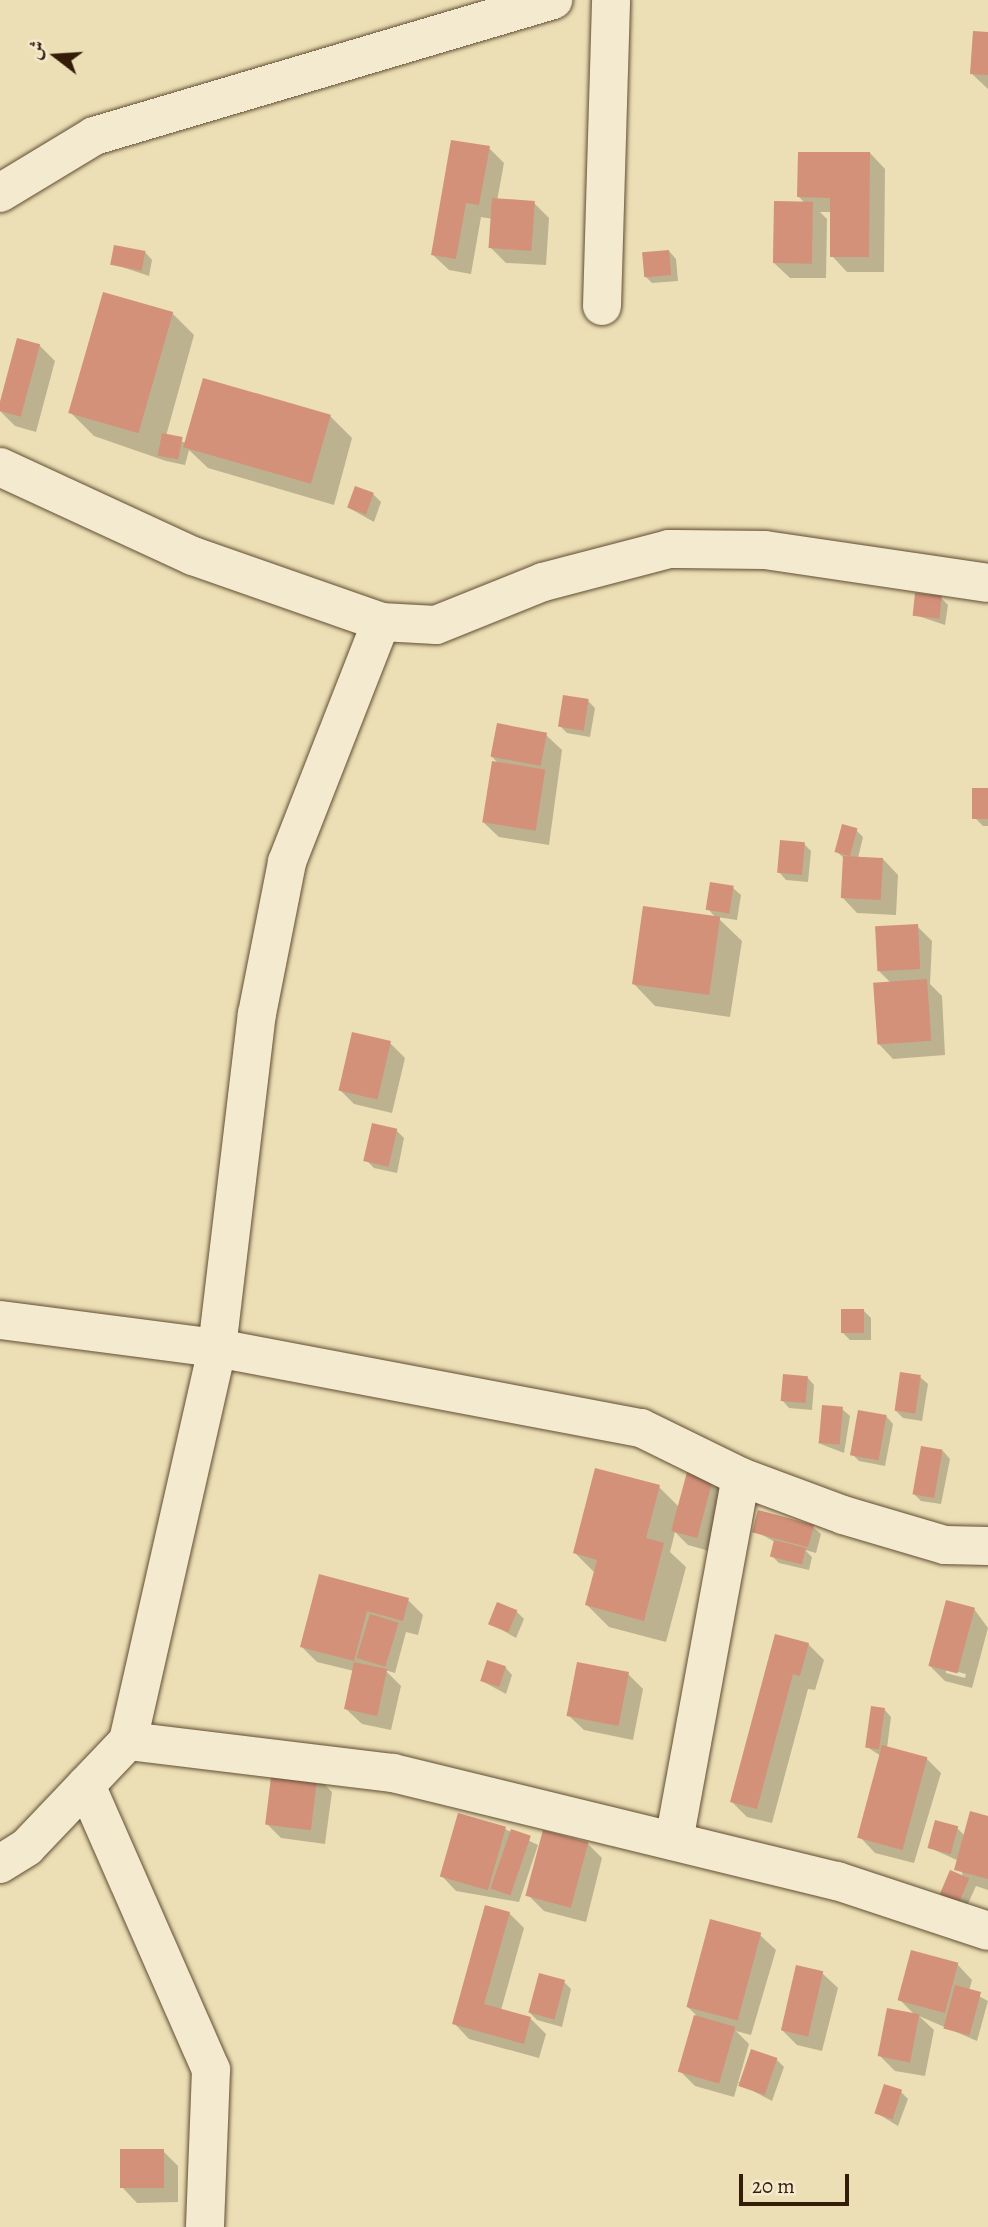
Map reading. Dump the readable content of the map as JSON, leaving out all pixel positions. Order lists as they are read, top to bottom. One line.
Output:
{"scale_bar":"20 m","north":"left"}
